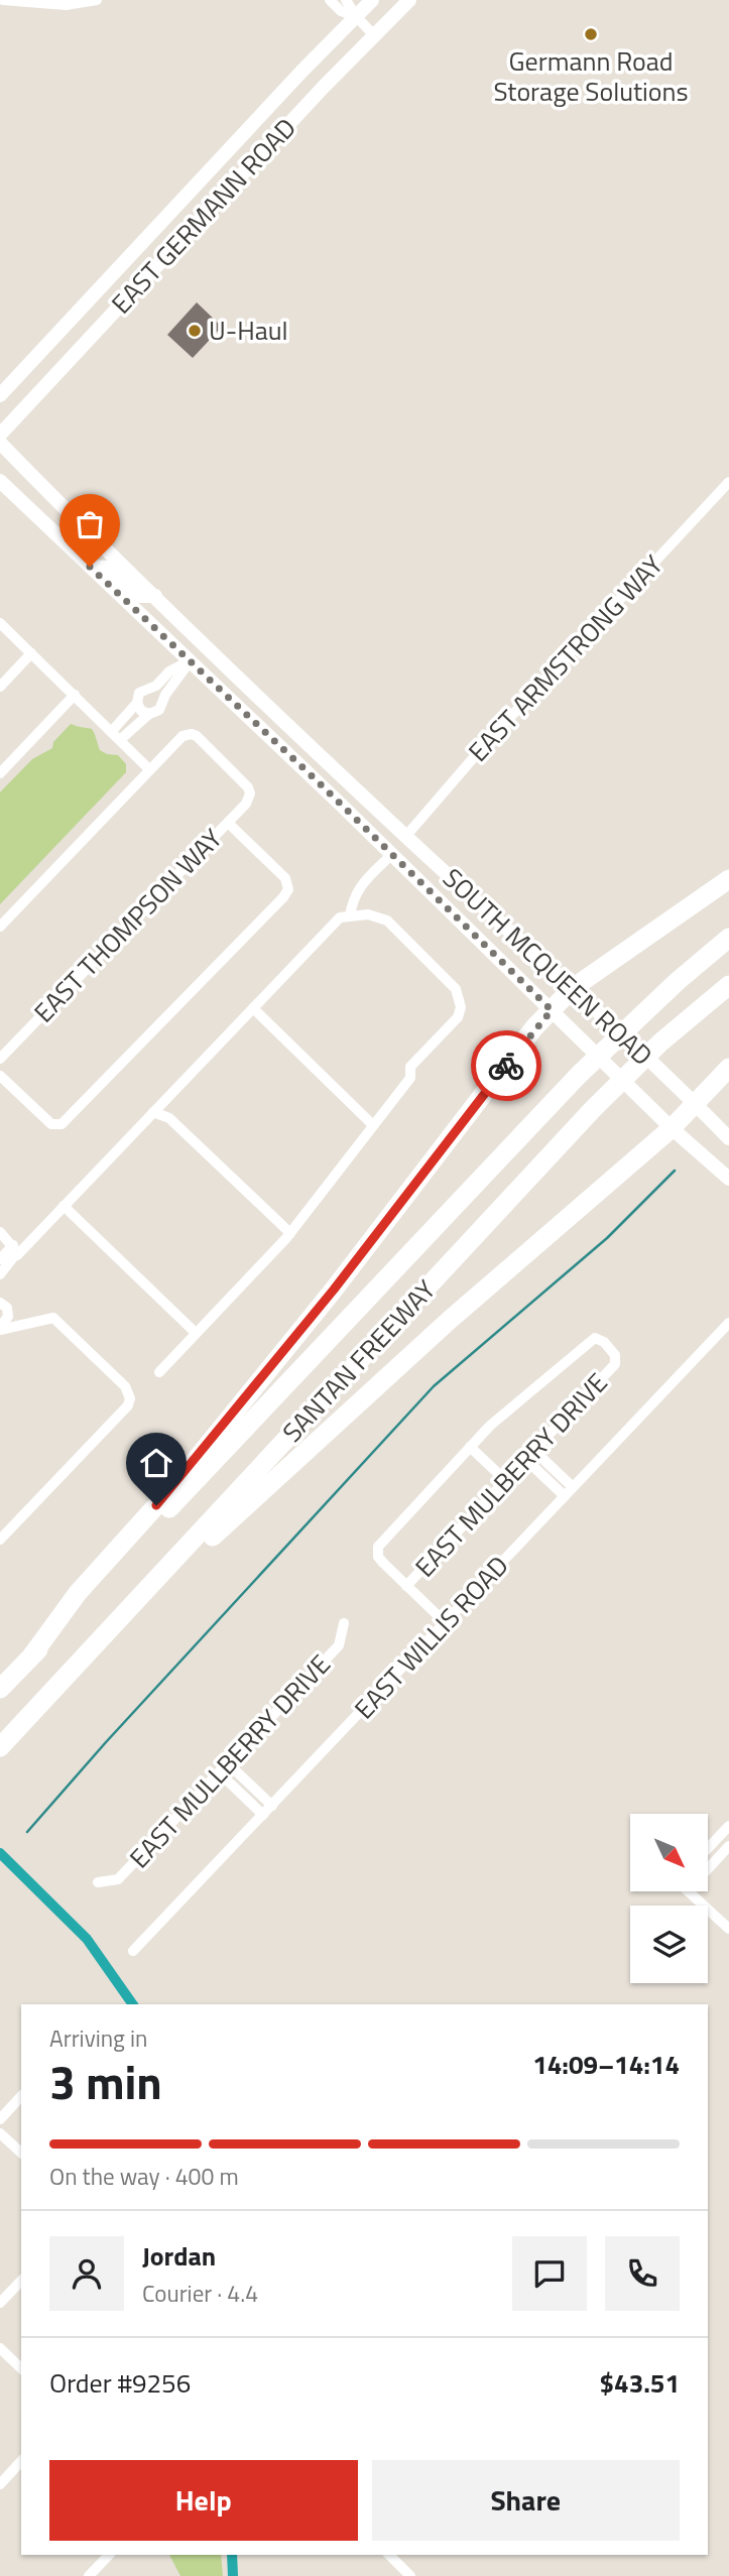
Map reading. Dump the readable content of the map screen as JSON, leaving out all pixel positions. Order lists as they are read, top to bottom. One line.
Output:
{"streets":{"highway":["SANTAN FREEWAY"],"main road":["EAST GERMANN ROAD","SOUTH MCQUEEN ROAD"],"street":["EAST ARMSTRONG WAY","EAST THOMPSON WAY","EAST MULBERRY DRIVE","EAST WILLIS ROAD","EAST MULLBERRY DRIVE"]},"crossings":[["EAST ARMSTRONG WAY","SOUTH MCQUEEN ROAD"]],"places":["Germann Road Storage Solutions","U-Haul"],"north":"bottom right","page":{"heading":["3 min","Arriving in","14:09–14:14"],"panel":["Jordan","Courier · 4.4","Order #9256","$43.51"],"bar":"On the way · 400 m","buttons":["Help","Share"]}}
